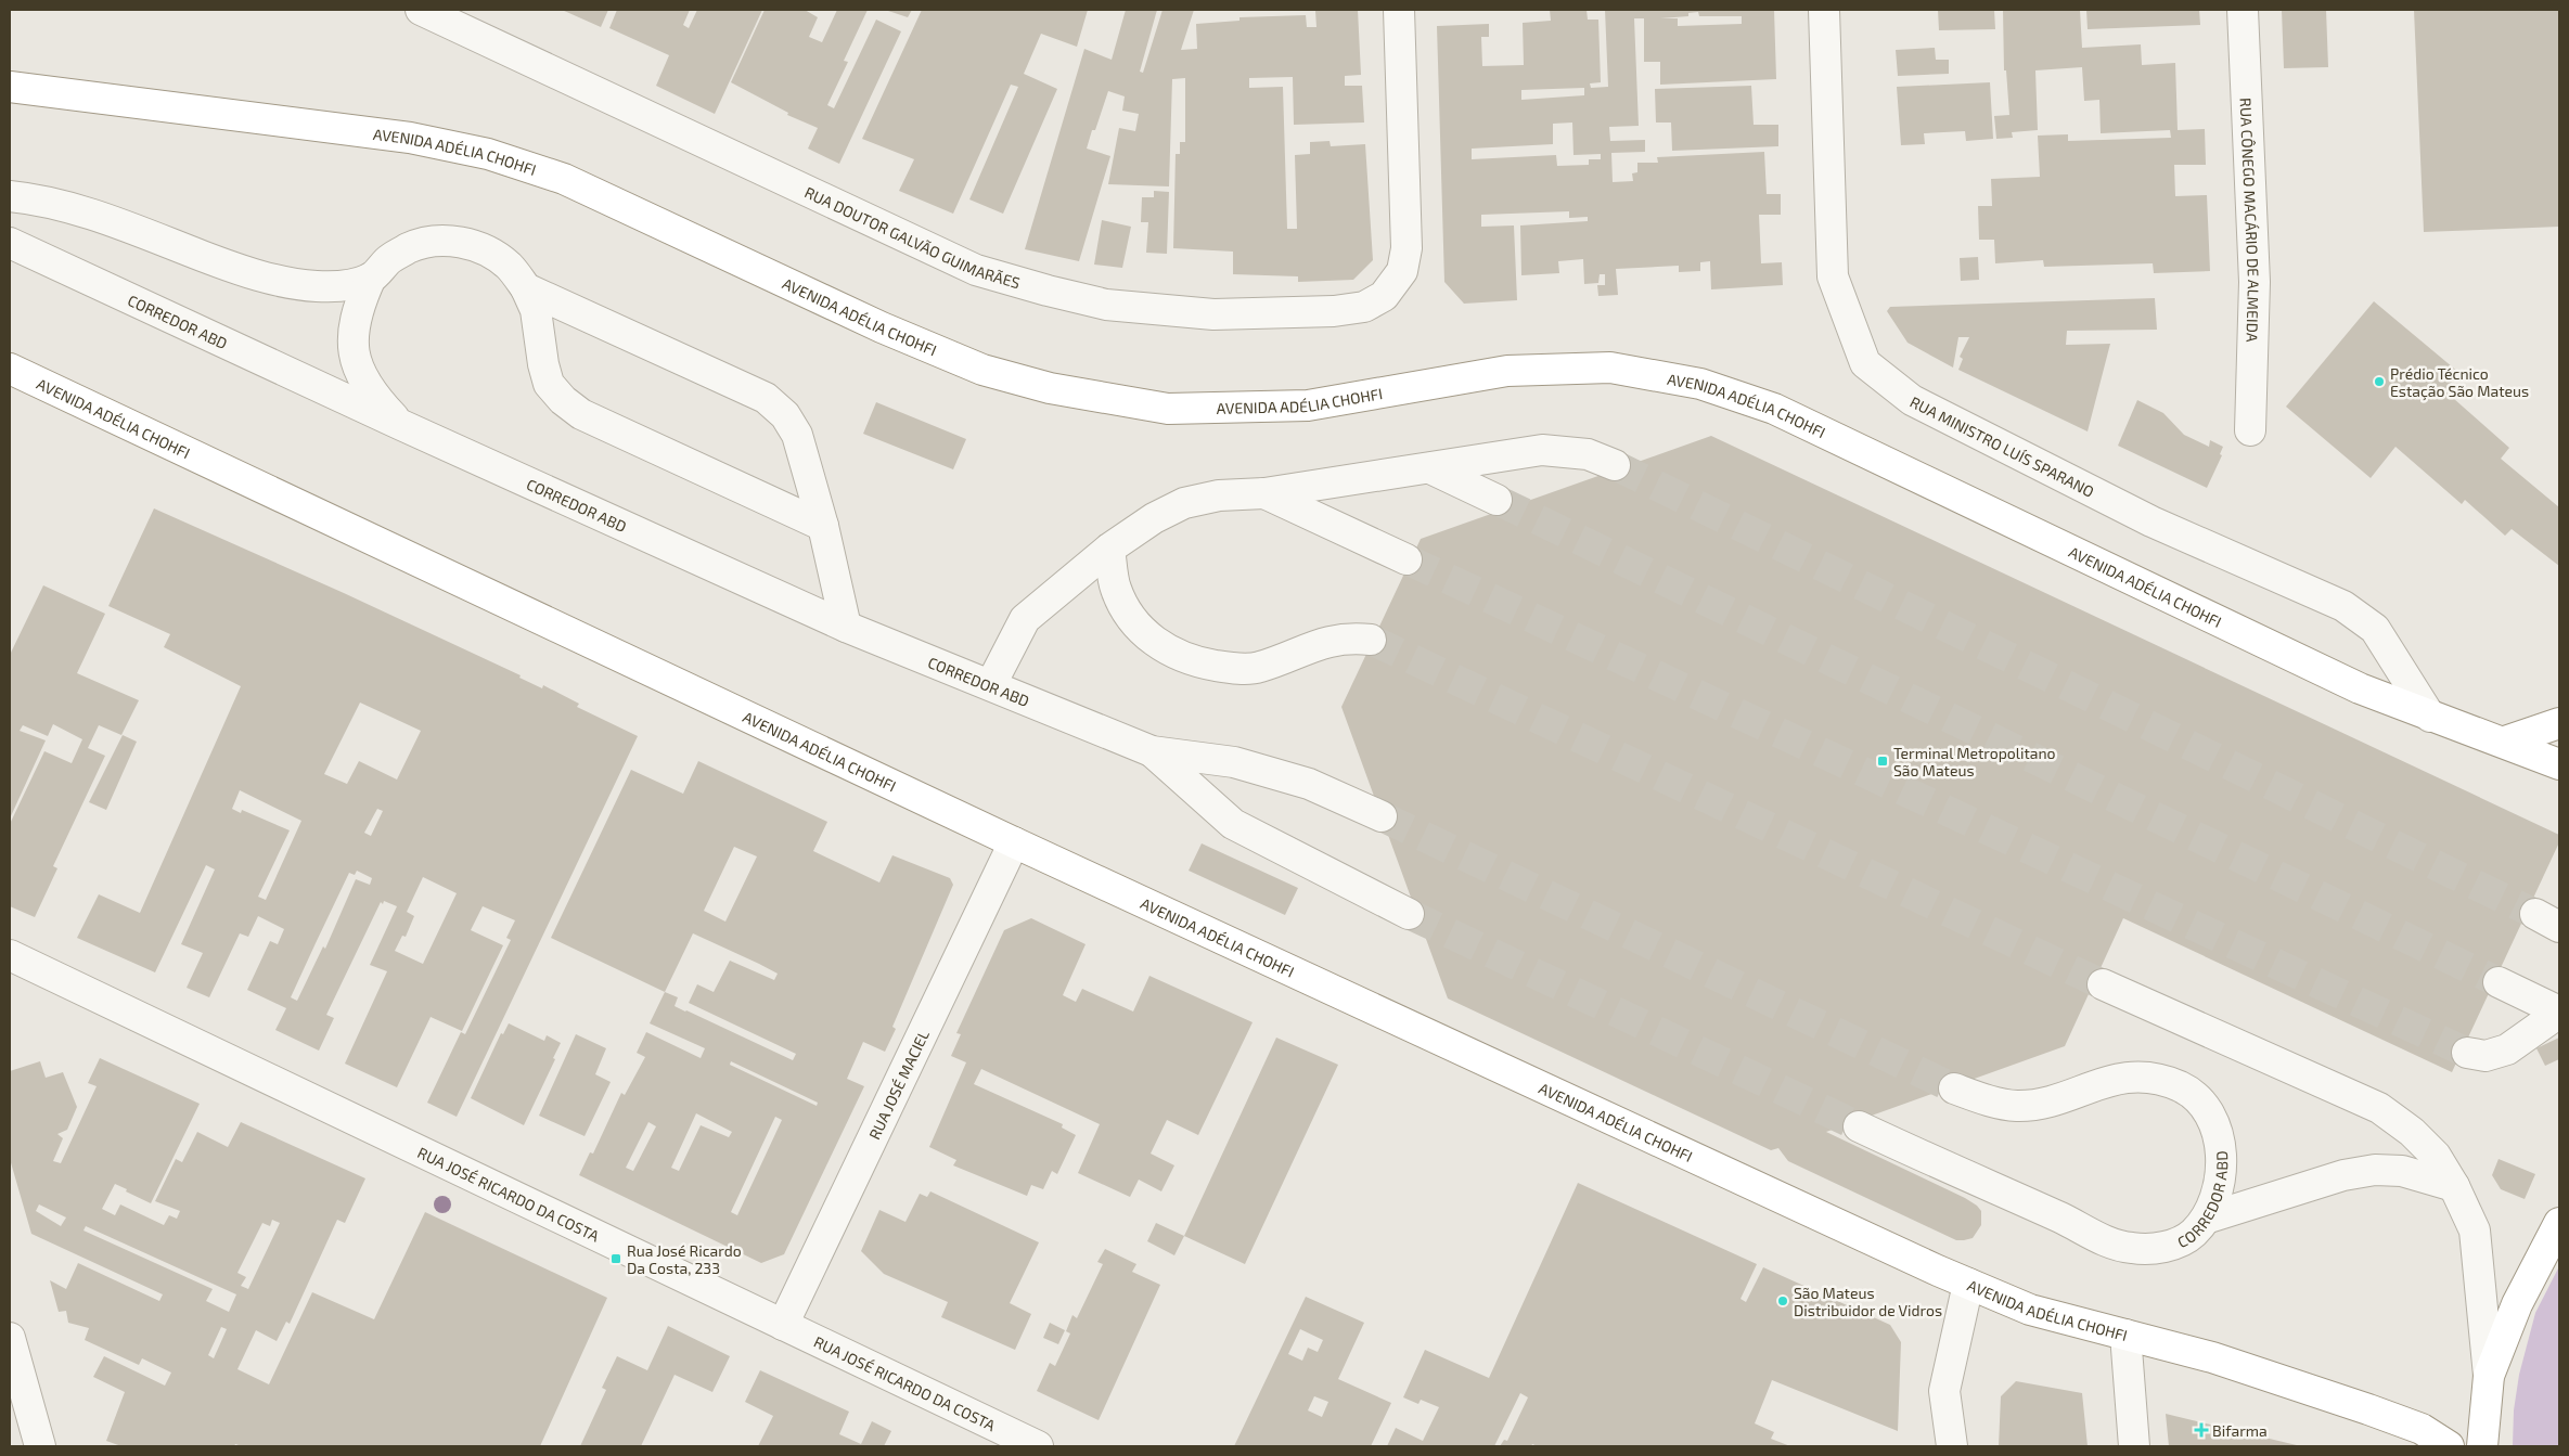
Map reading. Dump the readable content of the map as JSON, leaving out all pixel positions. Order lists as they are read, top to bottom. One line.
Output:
{"streets":{"highway":["AVENIDA ADÉLIA CHOHFI"],"street":["RUA CÔNEGO MACÁRIO DE ALMEIDA","RUA DOUTOR GALVÃO GUIMARÃES","CORREDOR ABD","RUA MINISTRO LUÍS SPARANO","RUA JOSÉ MACIEL","RUA JOSÉ RICARDO DA COSTA"]},"crossings":[["AVENIDA ADÉLIA CHOHFI","RUA MINISTRO LUÍS SPARANO"],["AVENIDA ADÉLIA CHOHFI","RUA JOSÉ MACIEL"],["RUA JOSÉ MACIEL","RUA JOSÉ RICARDO DA COSTA"]],"places":{"other":["Prédio Técnico Estação São Mateus","São Mateus Distribuidor de Vidros"],"transit":["Terminal Metropolitano São Mateus","Rua José Ricardo Da Costa, 233"],"health":["Bifarma"]}}
